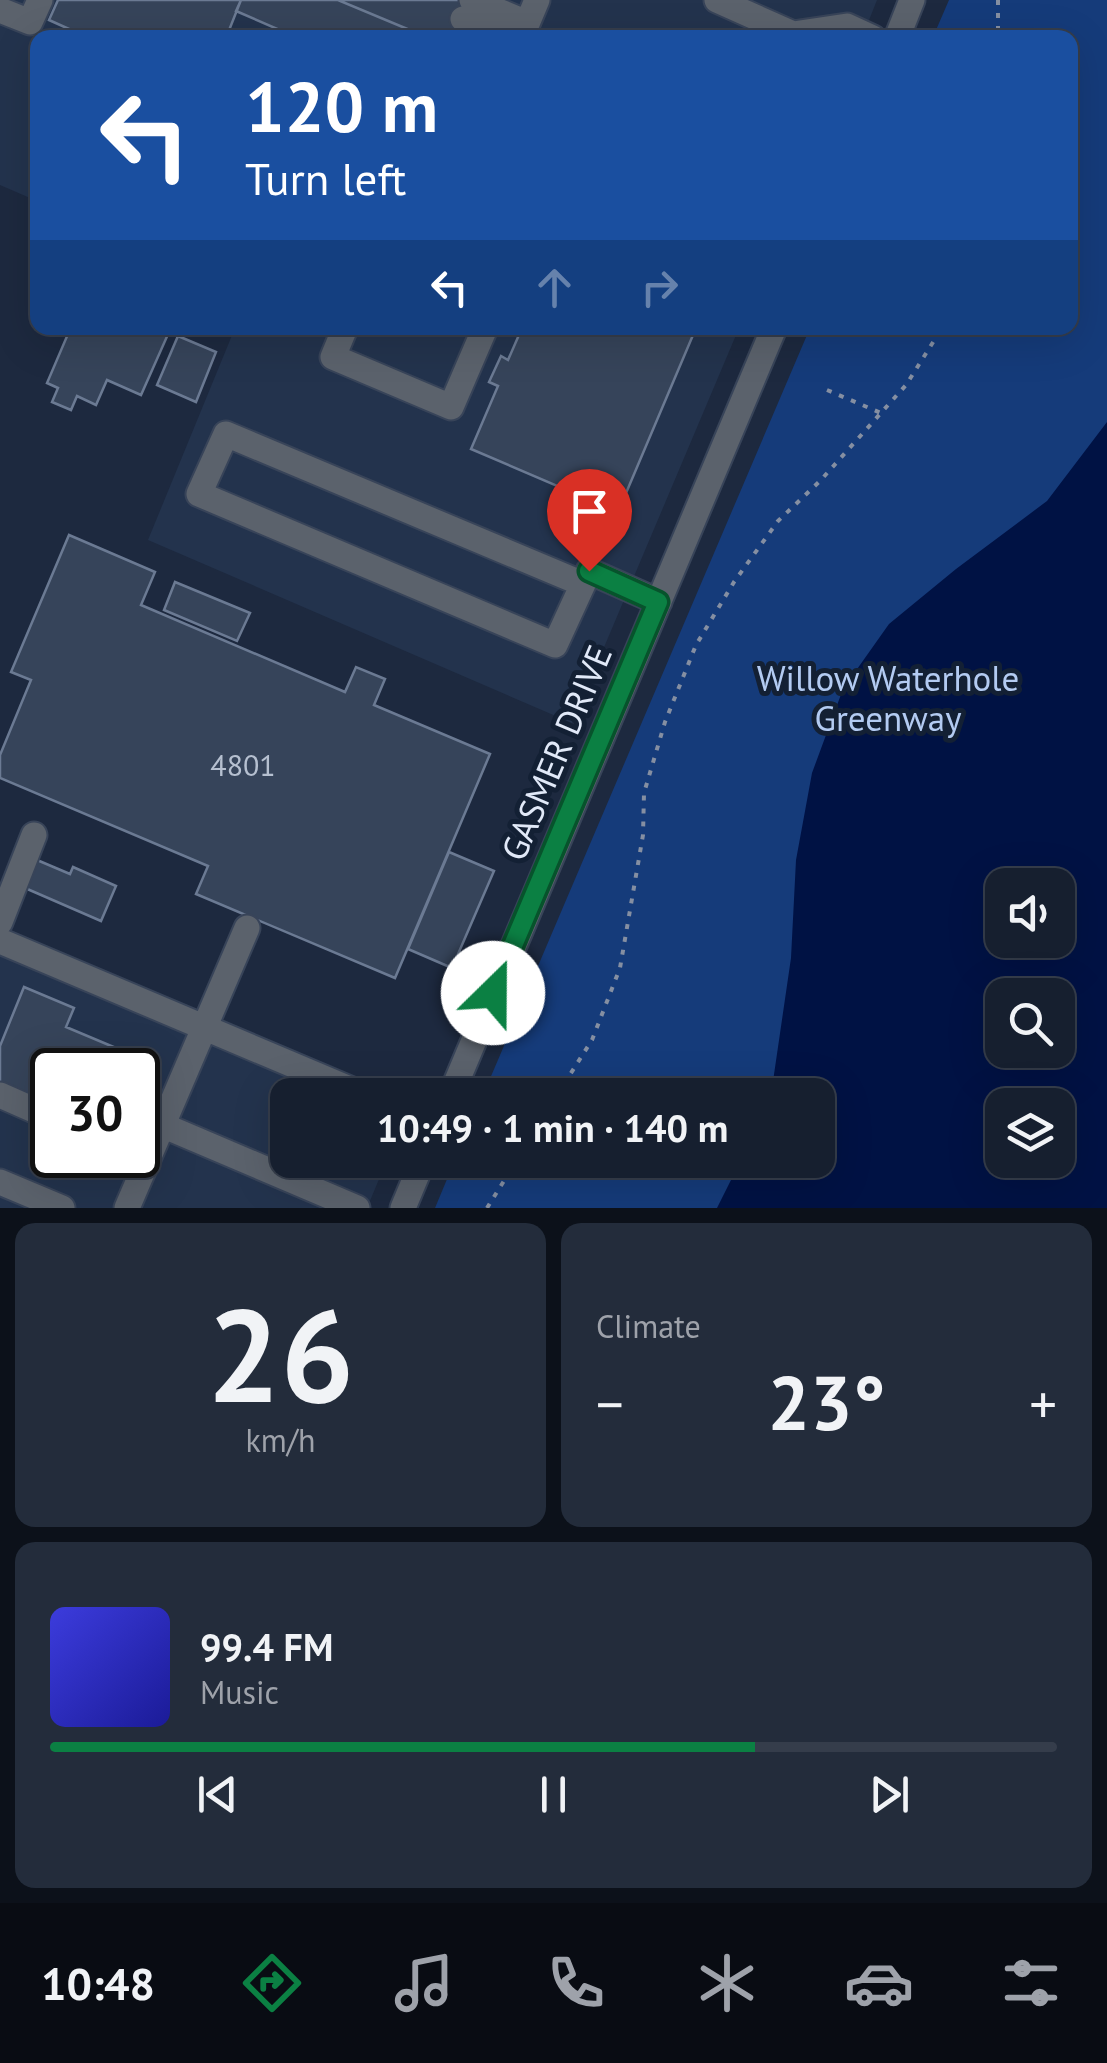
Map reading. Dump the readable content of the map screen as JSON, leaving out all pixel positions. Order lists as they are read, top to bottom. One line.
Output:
{"streets":{"street":["GASMER DRIVE"]},"parks":["Willow Waterhole Greenway"],"house_numbers":["4801"],"page":{"turn":["120 m","Turn left"],"limit":"30","trip":"10:49 · 1 min · 140 m","tile":[["26","km/h"],"Climate"],"heat":["−","23°","+"],"song":["99.4 FM","Music"],"tabs":"10:48"}}
